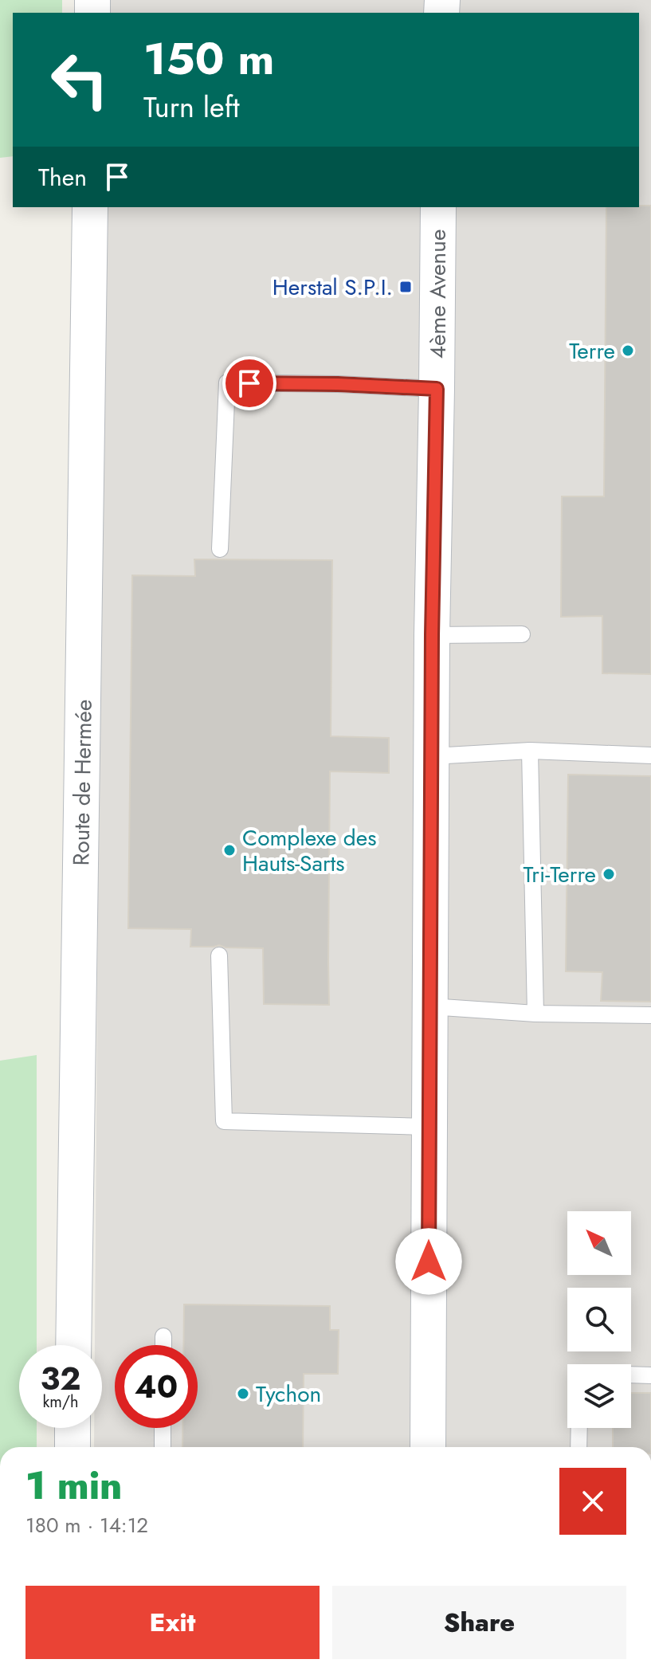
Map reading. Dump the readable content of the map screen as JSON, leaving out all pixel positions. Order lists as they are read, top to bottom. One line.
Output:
{"streets":{"street":["4ème Avenue","Route de Hermée"]},"places":{"transit":["Herstal S.P.I."],"other":["Terre","Complexe des Hauts-Sarts","Tri-Terre","Tychon"]},"north":"top left","page":{"turn":["150 m","Turn left"],"then":"Then","speed":"32 km/h","limit":"40","heading":["1 min","180 m · 14:12"],"buttons":["Exit","Share"]}}
